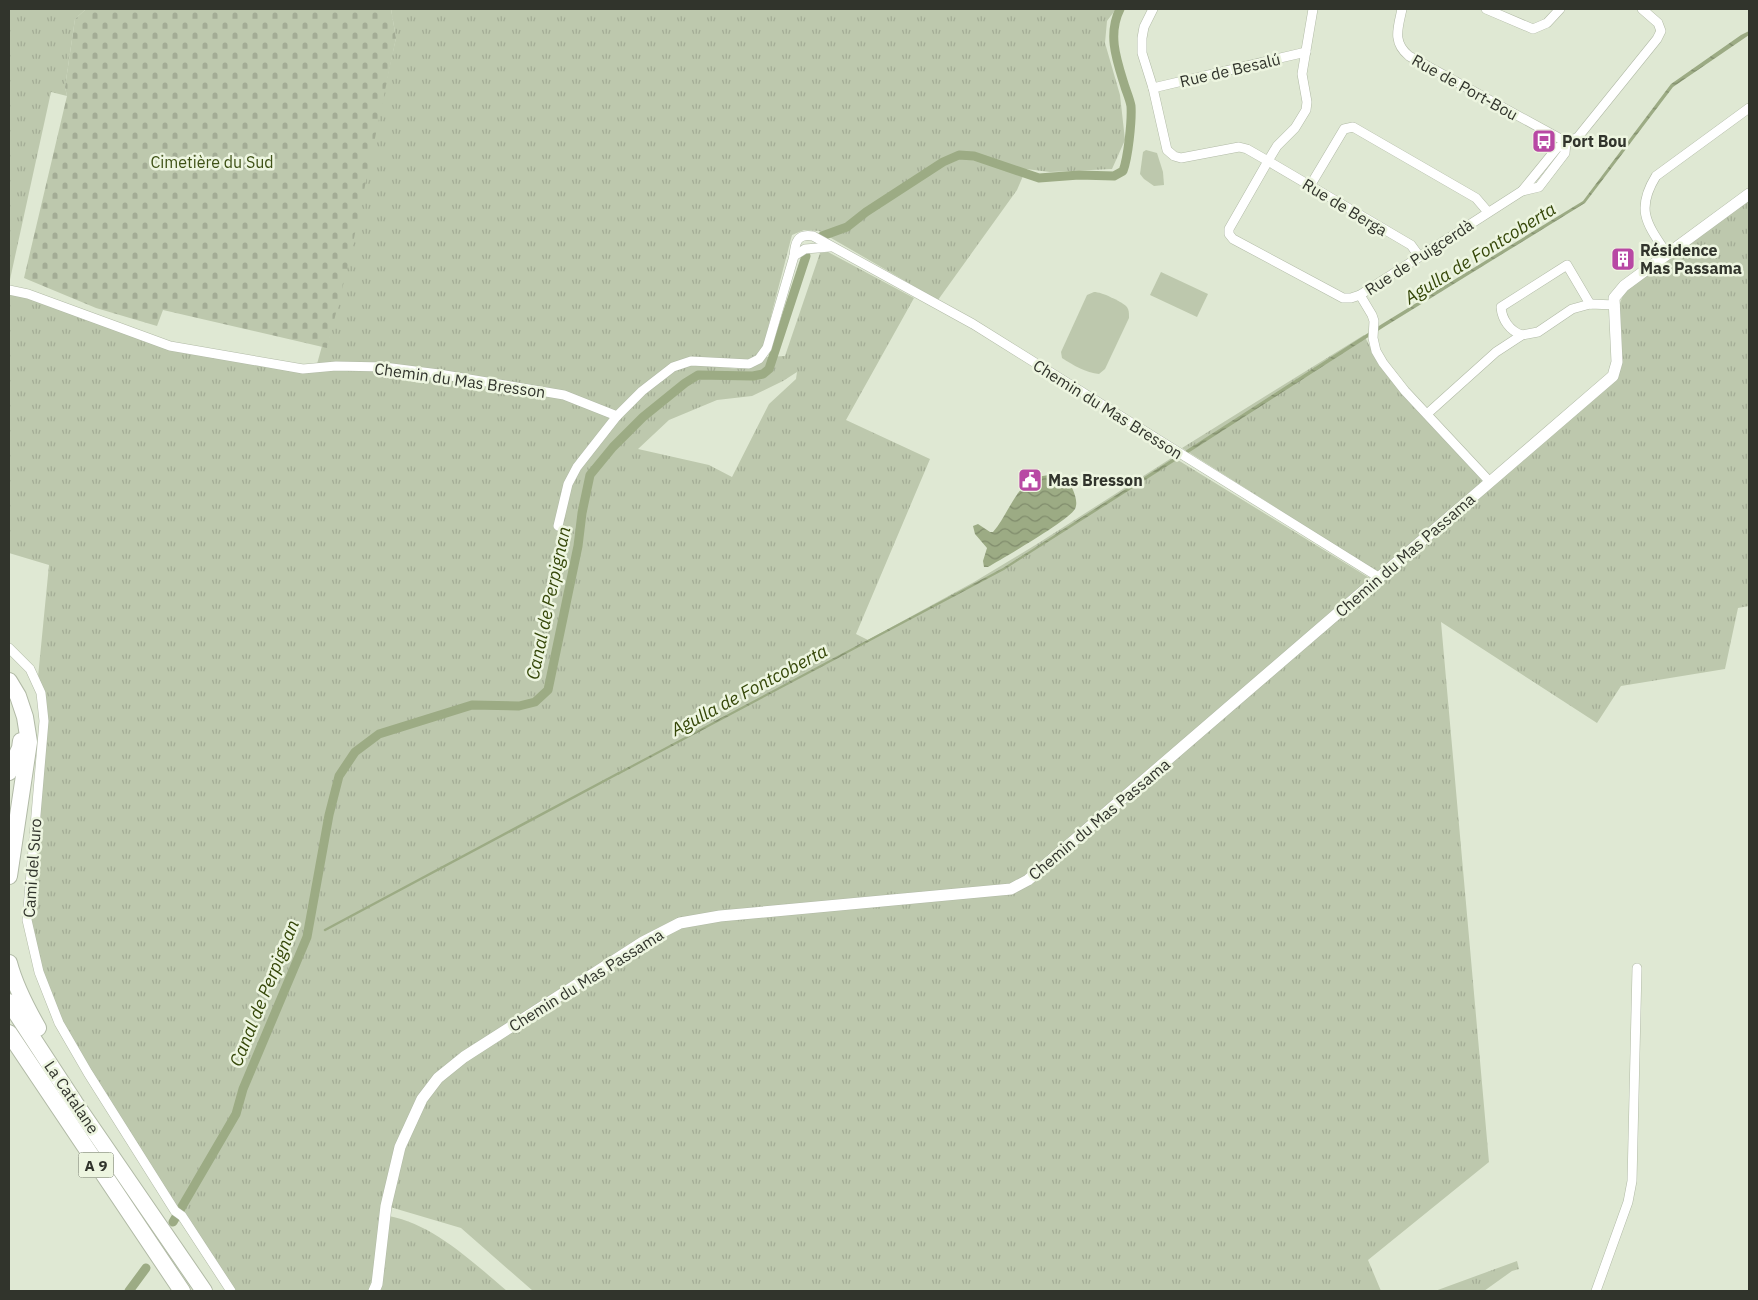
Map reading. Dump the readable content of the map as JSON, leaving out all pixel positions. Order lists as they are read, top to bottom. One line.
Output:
{"streets":{"highway":["La Catalane","A 9"],"street":["Rue de Besalú","Rue de Port-Bou","Rue de Berga","Rue de Puigcerdà","Chemin du Mas Bresson","Chemin du Mas Passama","Cami del Suro"]},"crossings":[["Rue de Besalú","Rue de Berga"],["Rue de Port-Bou","Rue de Puigcerdà"],["Rue de Berga","Rue de Puigcerdà"],["Chemin du Mas Bresson","Chemin du Mas Passama"]],"water":["Agulla de Fontcoberta","Canal de Perpignan"],"parks":["Cimetière du Sud"],"places":{"bus stop":["Port Bou"],"building":["Résidence Mas Passama"],"public building":["Mas Bresson"]}}
